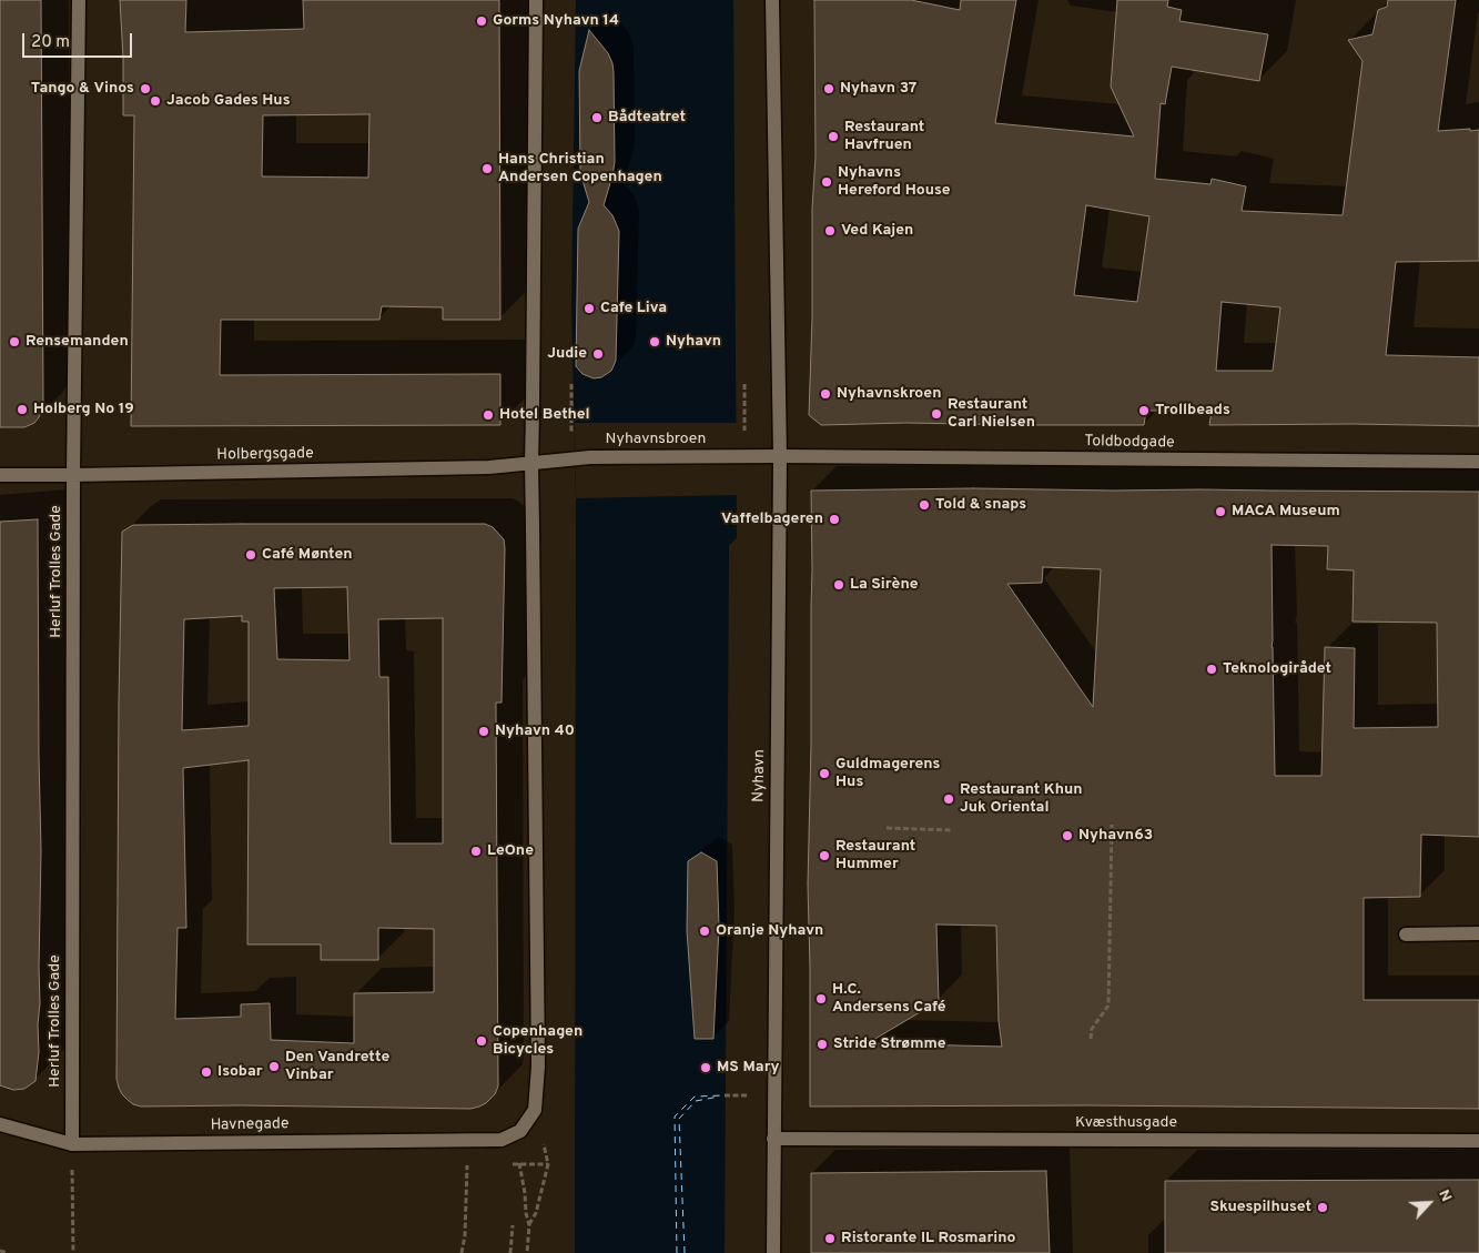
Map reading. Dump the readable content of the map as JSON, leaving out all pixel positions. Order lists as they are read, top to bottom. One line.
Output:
{"streets":{"street":["Nyhavnsbroen","Toldbodgade","Holbergsgade","Herluf Trolles Gade","Nyhavn","Kvæsthusgade","Havnegade"]},"crossings":[["Nyhavnsbroen","Toldbodgade"],["Nyhavnsbroen","Holbergsgade"],["Nyhavnsbroen","Nyhavn"],["Nyhavnsbroen","Havnegade"],["Toldbodgade","Nyhavn"],["Holbergsgade","Herluf Trolles Gade"],["Holbergsgade","Havnegade"],["Herluf Trolles Gade","Havnegade"],["Nyhavn","Kvæsthusgade"]],"places":["Gorms Nyhavn 14","Tango & Vinos","Nyhavn 37","Jacob Gades Hus","Bådteatret","Restaurant Havfruen","Hans Christian Andersen Copenhagen","Nyhavns Hereford House","Ved Kajen","Cafe Liva","Rensemanden","Nyhavn","Judie","Nyhavnskroen","Holberg No 19","Trollbeads","Restaurant Carl Nielsen","Hotel Bethel","Told & snaps","MACA Museum","Vaffelbageren","Café Mønten","La Sirène","Teknologirådet","Nyhavn 40","Guldmagerens Hus","Restaurant Khun Juk Oriental","Nyhavn63","LeOne","Restaurant Hummer","Oranje Nyhavn","H.C. Andersens Café","Copenhagen Bicycles","Stride Strømme","Den Vandrette Vinbar","MS Mary","Isobar","Skuespilhuset","Ristorante IL Rosmarino"],"scale_bar":"20 m","north":"top right"}
